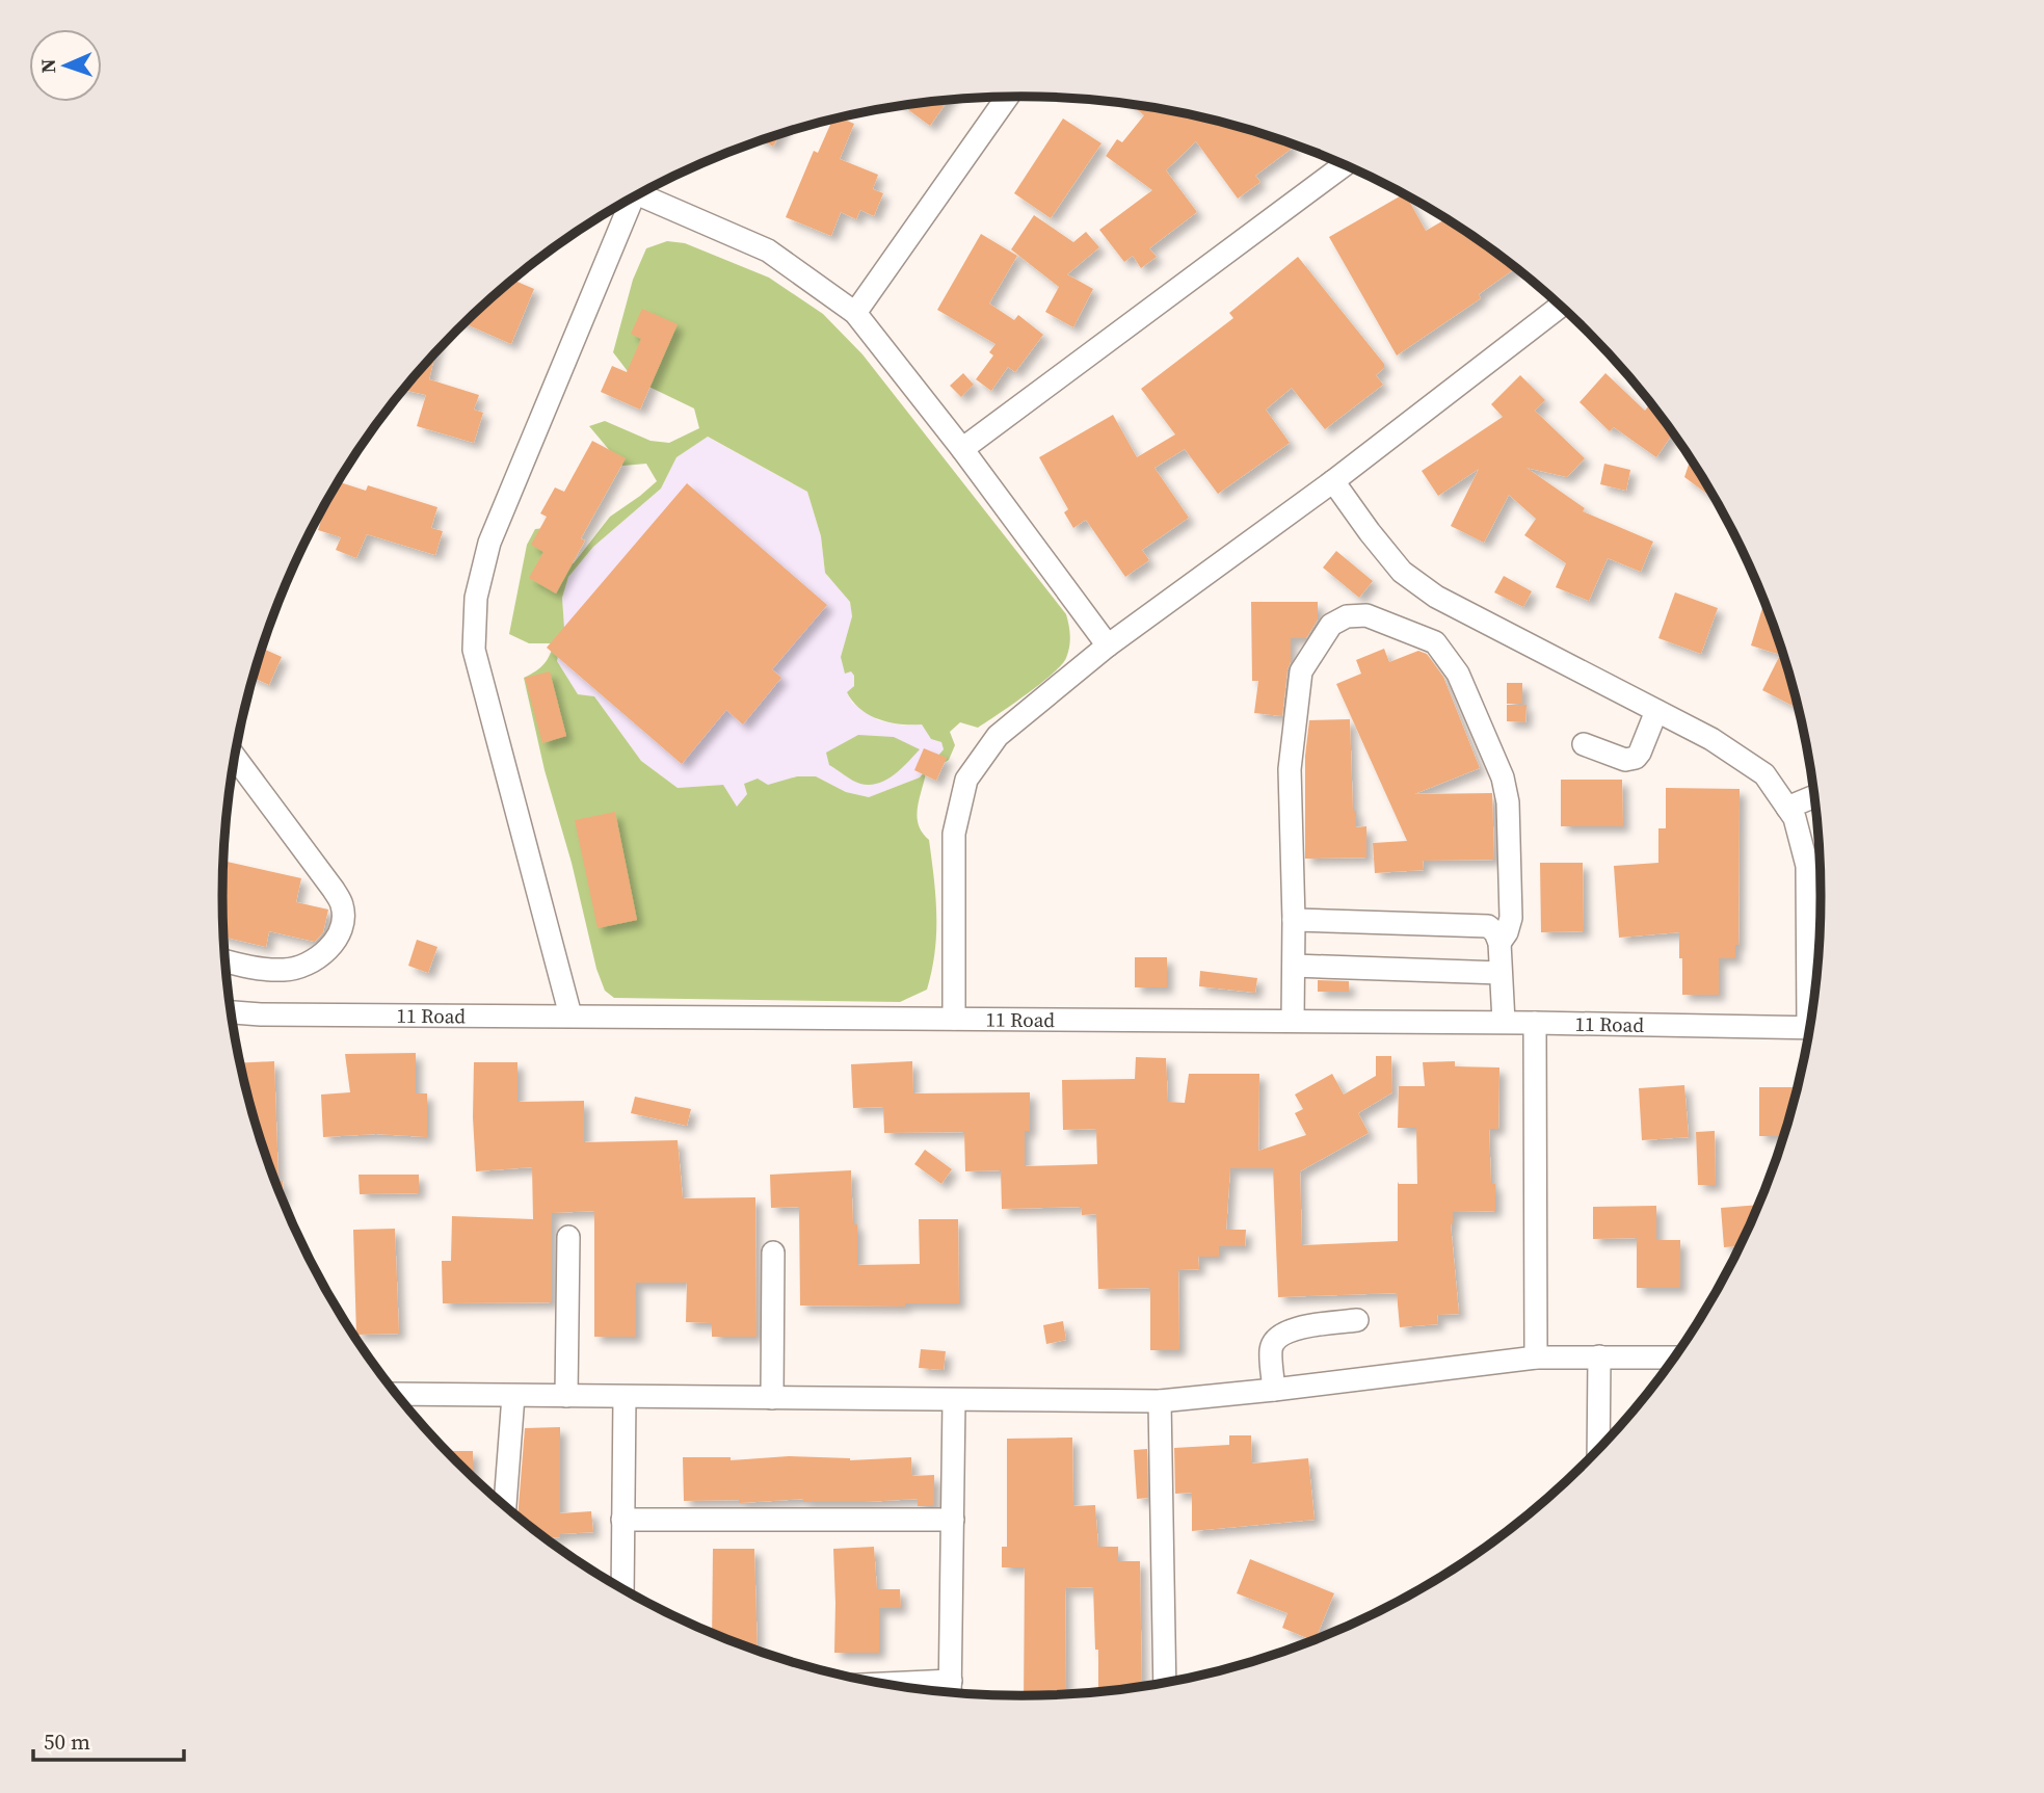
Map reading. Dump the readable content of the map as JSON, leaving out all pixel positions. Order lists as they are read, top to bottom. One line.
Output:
{"streets":{"street":["11 Road"]},"scale_bar":"50 m","north":"left"}
